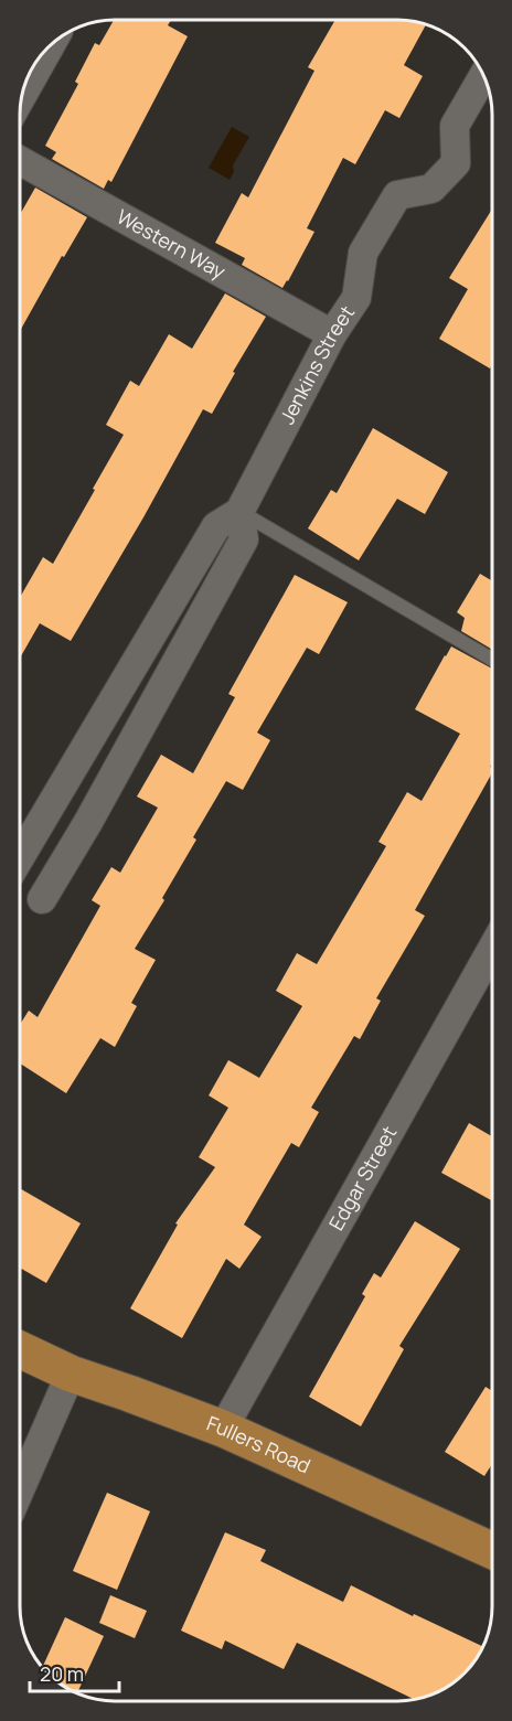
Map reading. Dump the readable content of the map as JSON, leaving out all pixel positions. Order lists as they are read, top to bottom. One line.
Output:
{"streets":{"main road":["Fullers Road"],"street":["Western Way","Jenkins Street","Edgar Street"]},"crossings":[["Western Way","Jenkins Street"],["Edgar Street","Fullers Road"]],"scale_bar":"20 m"}
